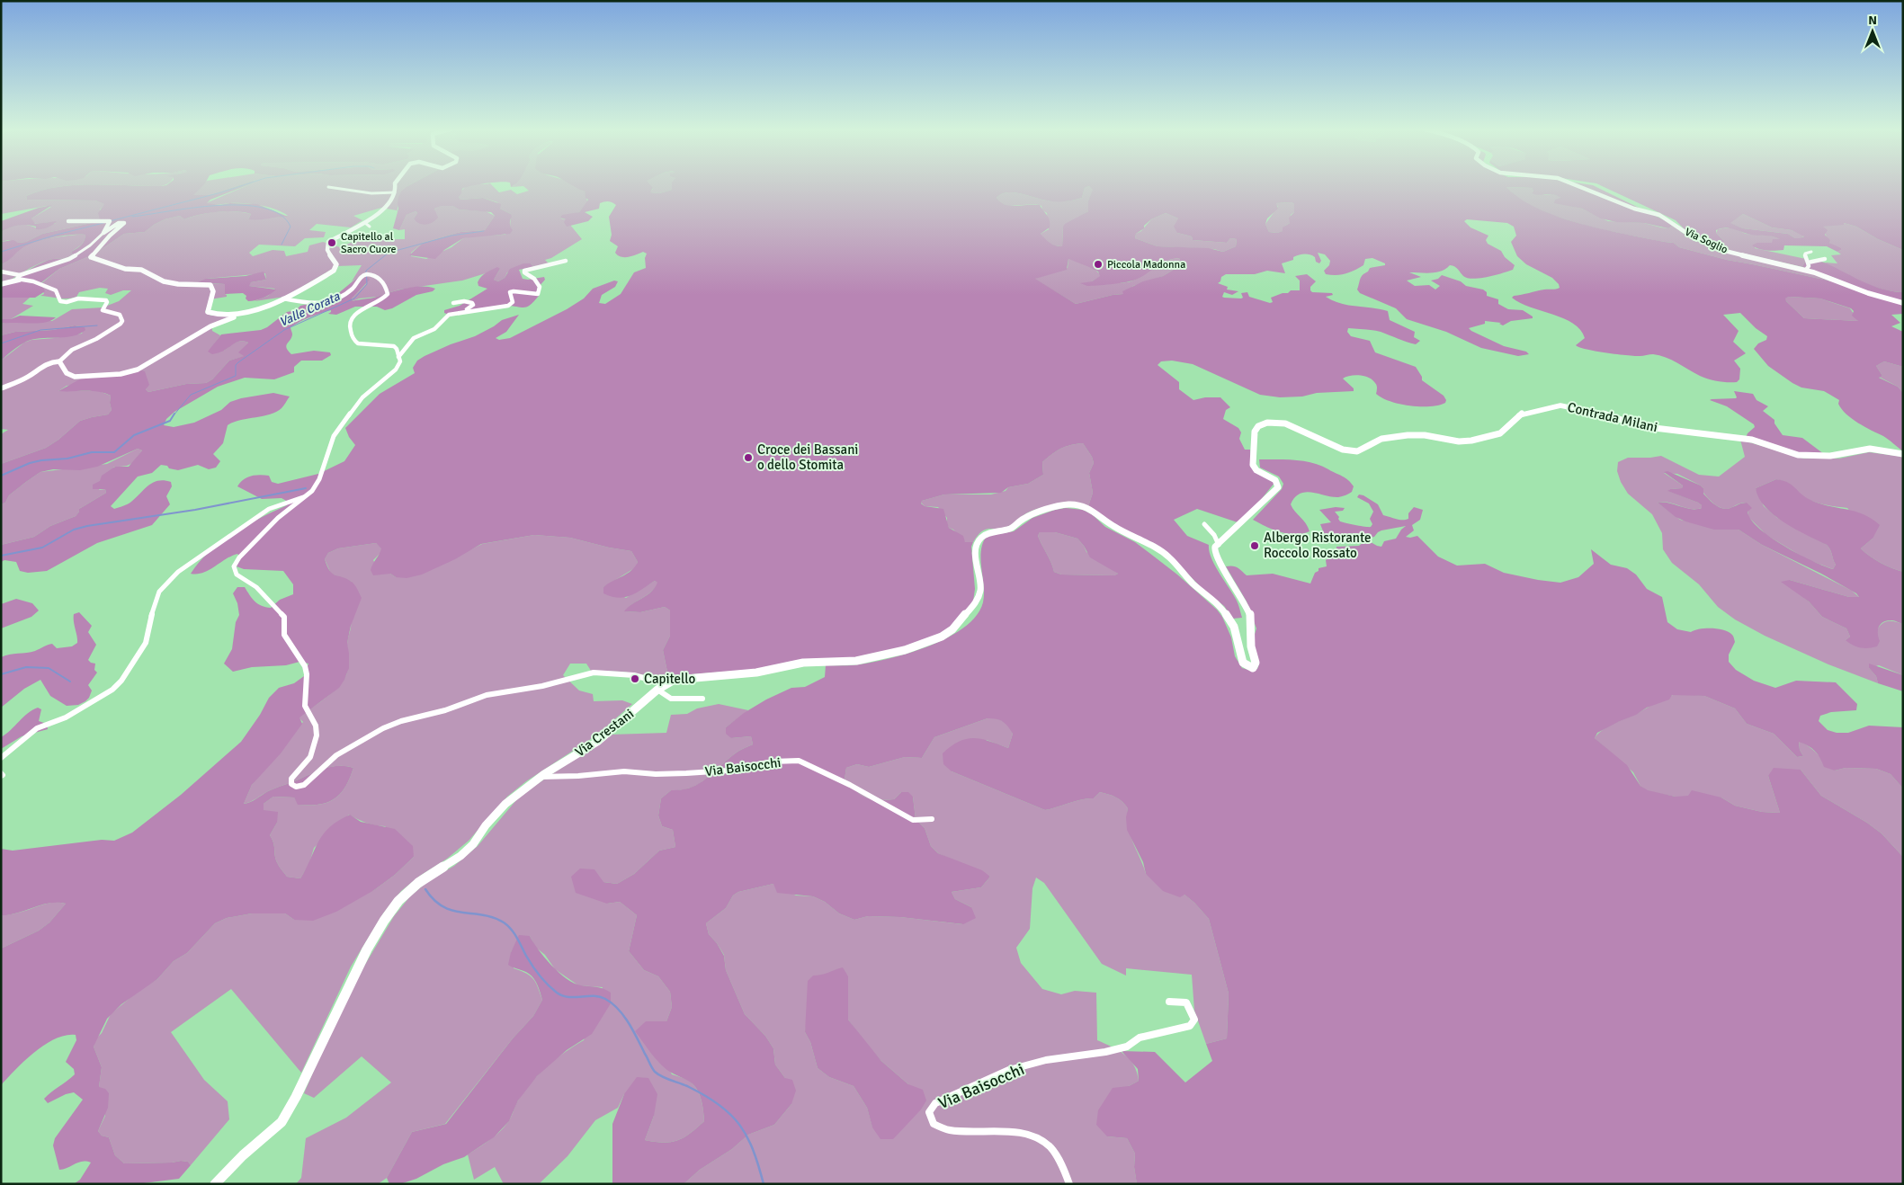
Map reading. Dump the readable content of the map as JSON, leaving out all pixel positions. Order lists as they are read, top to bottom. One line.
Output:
{"streets":{"street":["Via Soglio","Contrada Milani","Via Crestani","Via Baisocchi"]},"crossings":[["Contrada Milani","Via Crestani"],["Via Crestani","Via Baisocchi"]],"water":["Valle Corata"],"places":["Capitello al Sacro Cuore","Piccola Madonna","Croce dei Bassani o dello Stomita","Albergo Ristorante Roccolo Rossato","Capitello"],"north":"top"}
